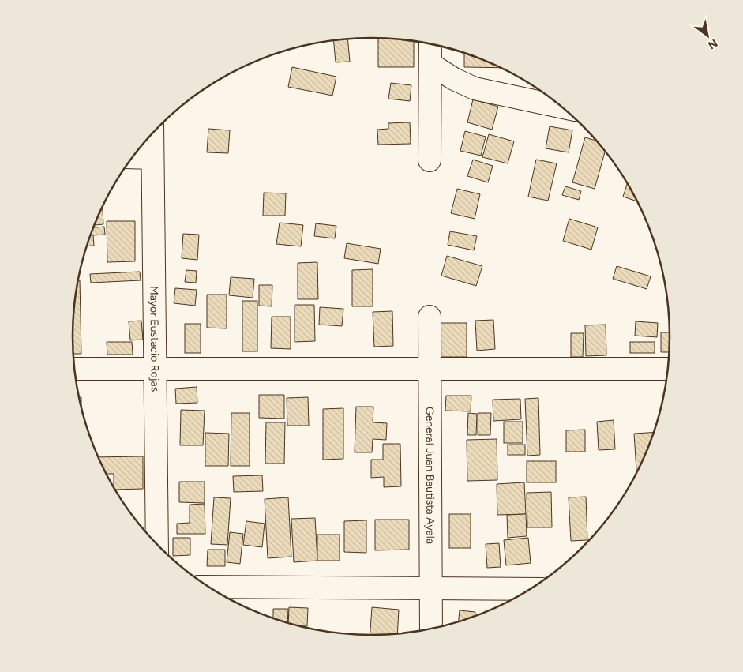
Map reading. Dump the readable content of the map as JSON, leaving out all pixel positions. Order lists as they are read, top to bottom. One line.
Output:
{"streets":{"street":["Mayor Eustacio Rojas","General Juan Bautista Ayala"]},"north":"bottom right"}
